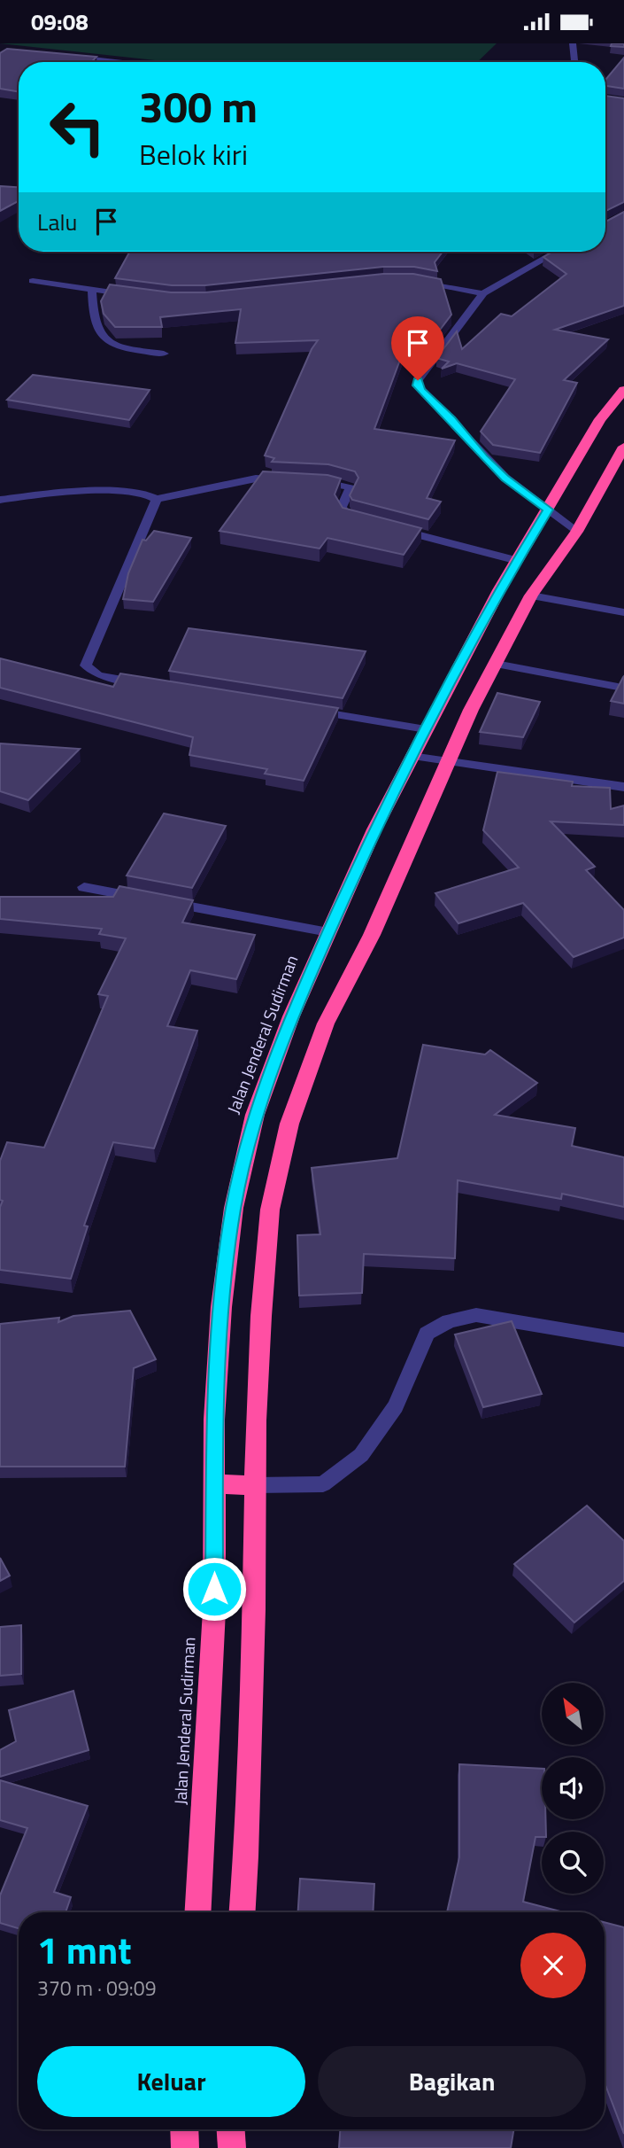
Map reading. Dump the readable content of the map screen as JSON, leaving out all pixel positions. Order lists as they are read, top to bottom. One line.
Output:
{"streets":{"highway":["Jalan Jenderal Sudirman"]},"north":"top left","page":{"status":"09:08","turn":["300 m","Belok kiri"],"then":"Lalu","heading":["1 mnt","370 m · 09:09"],"buttons":["Keluar","Bagikan"]}}
